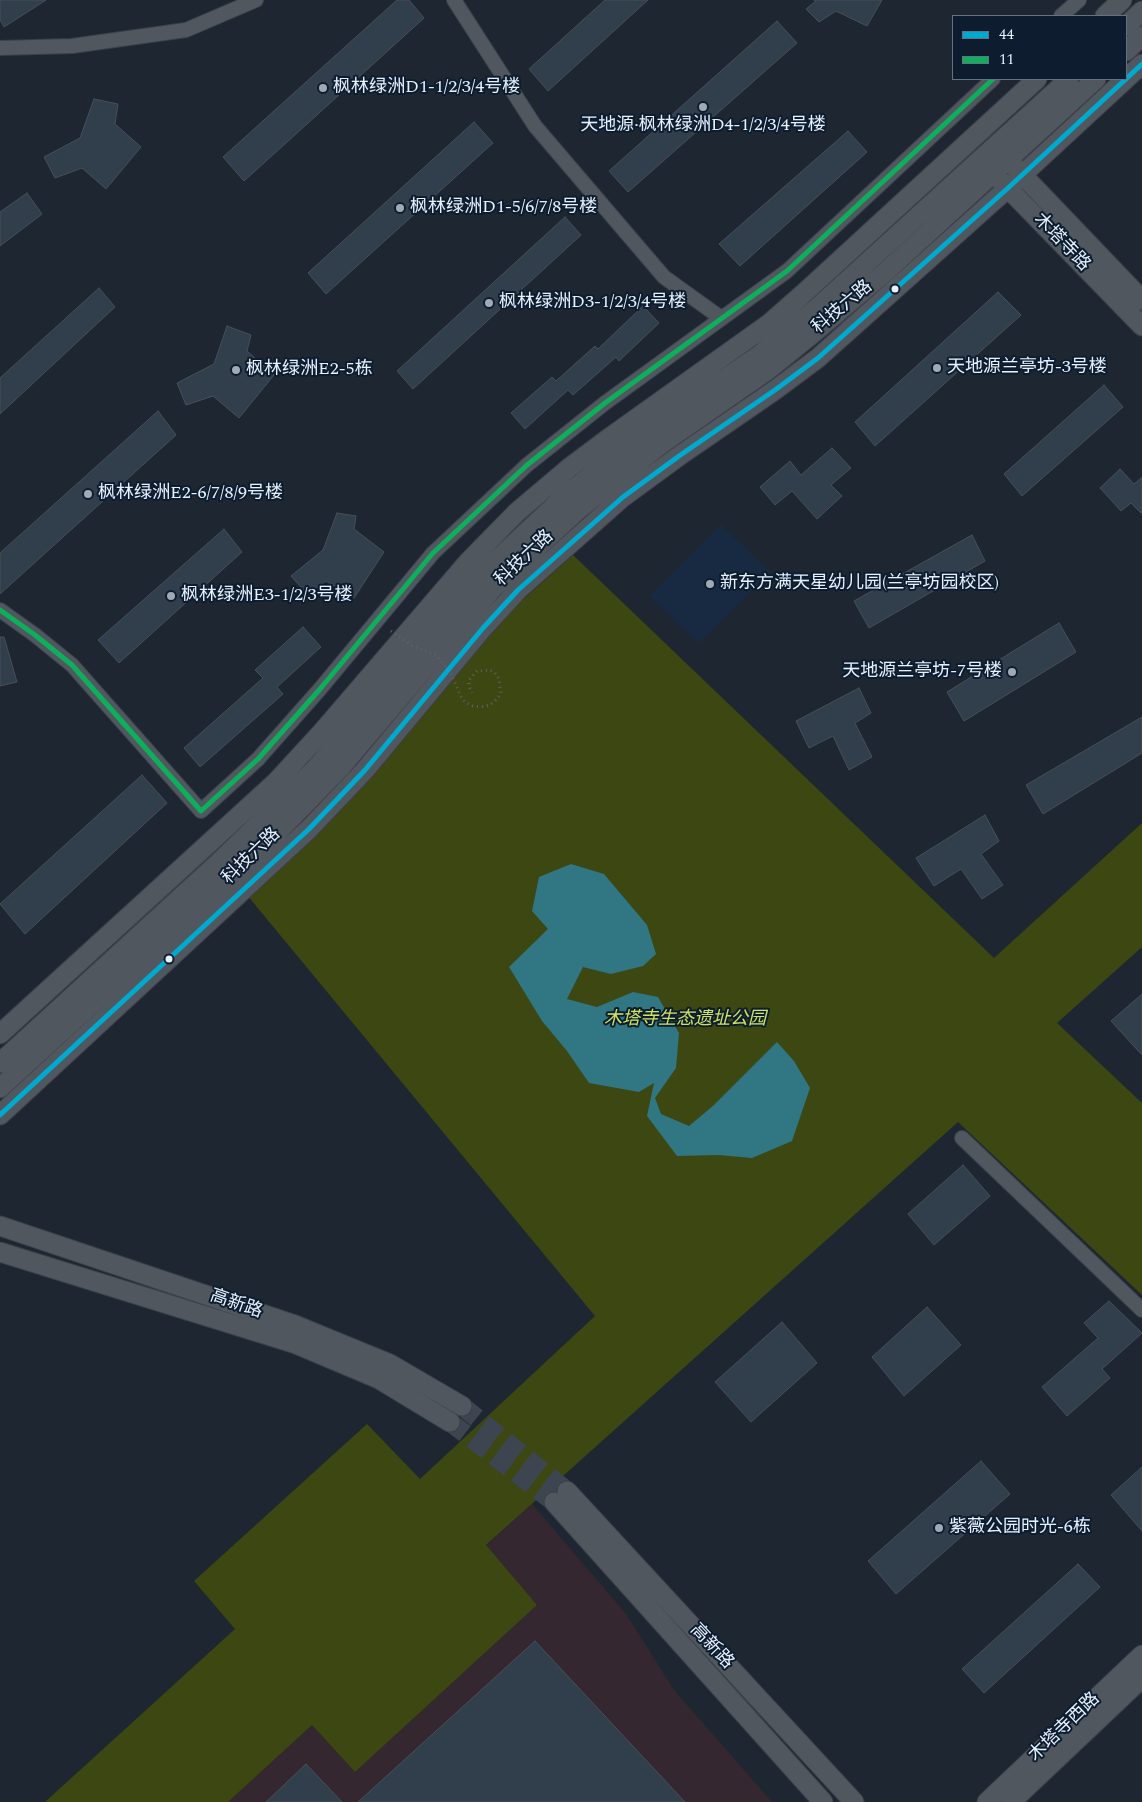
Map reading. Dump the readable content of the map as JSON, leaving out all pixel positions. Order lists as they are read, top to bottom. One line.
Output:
{"streets":{"main road":["木塔寺路","科技六路","高新路","木塔寺西路"]},"crossings":[["木塔寺路","科技六路"]],"parks":["木塔寺生态遗址公园"],"places":["枫林绿洲D1-1/2/3/4号楼","天地源·枫林绿洲D4-1/2/3/4号楼","枫林绿洲D1-5/6/7/8号楼","枫林绿洲D3-1/2/3/4号楼","天地源兰亭坊-3号楼","枫林绿洲E2-5栋","枫林绿洲E2-6/7/8/9号楼","新东方满天星幼儿园(兰亭坊园校区)","枫林绿洲E3-1/2/3号楼","天地源兰亭坊-7号楼","紫薇公园时光-6栋"],"lines":["transit line 44","transit line 11"],"legend":["44","11"]}
